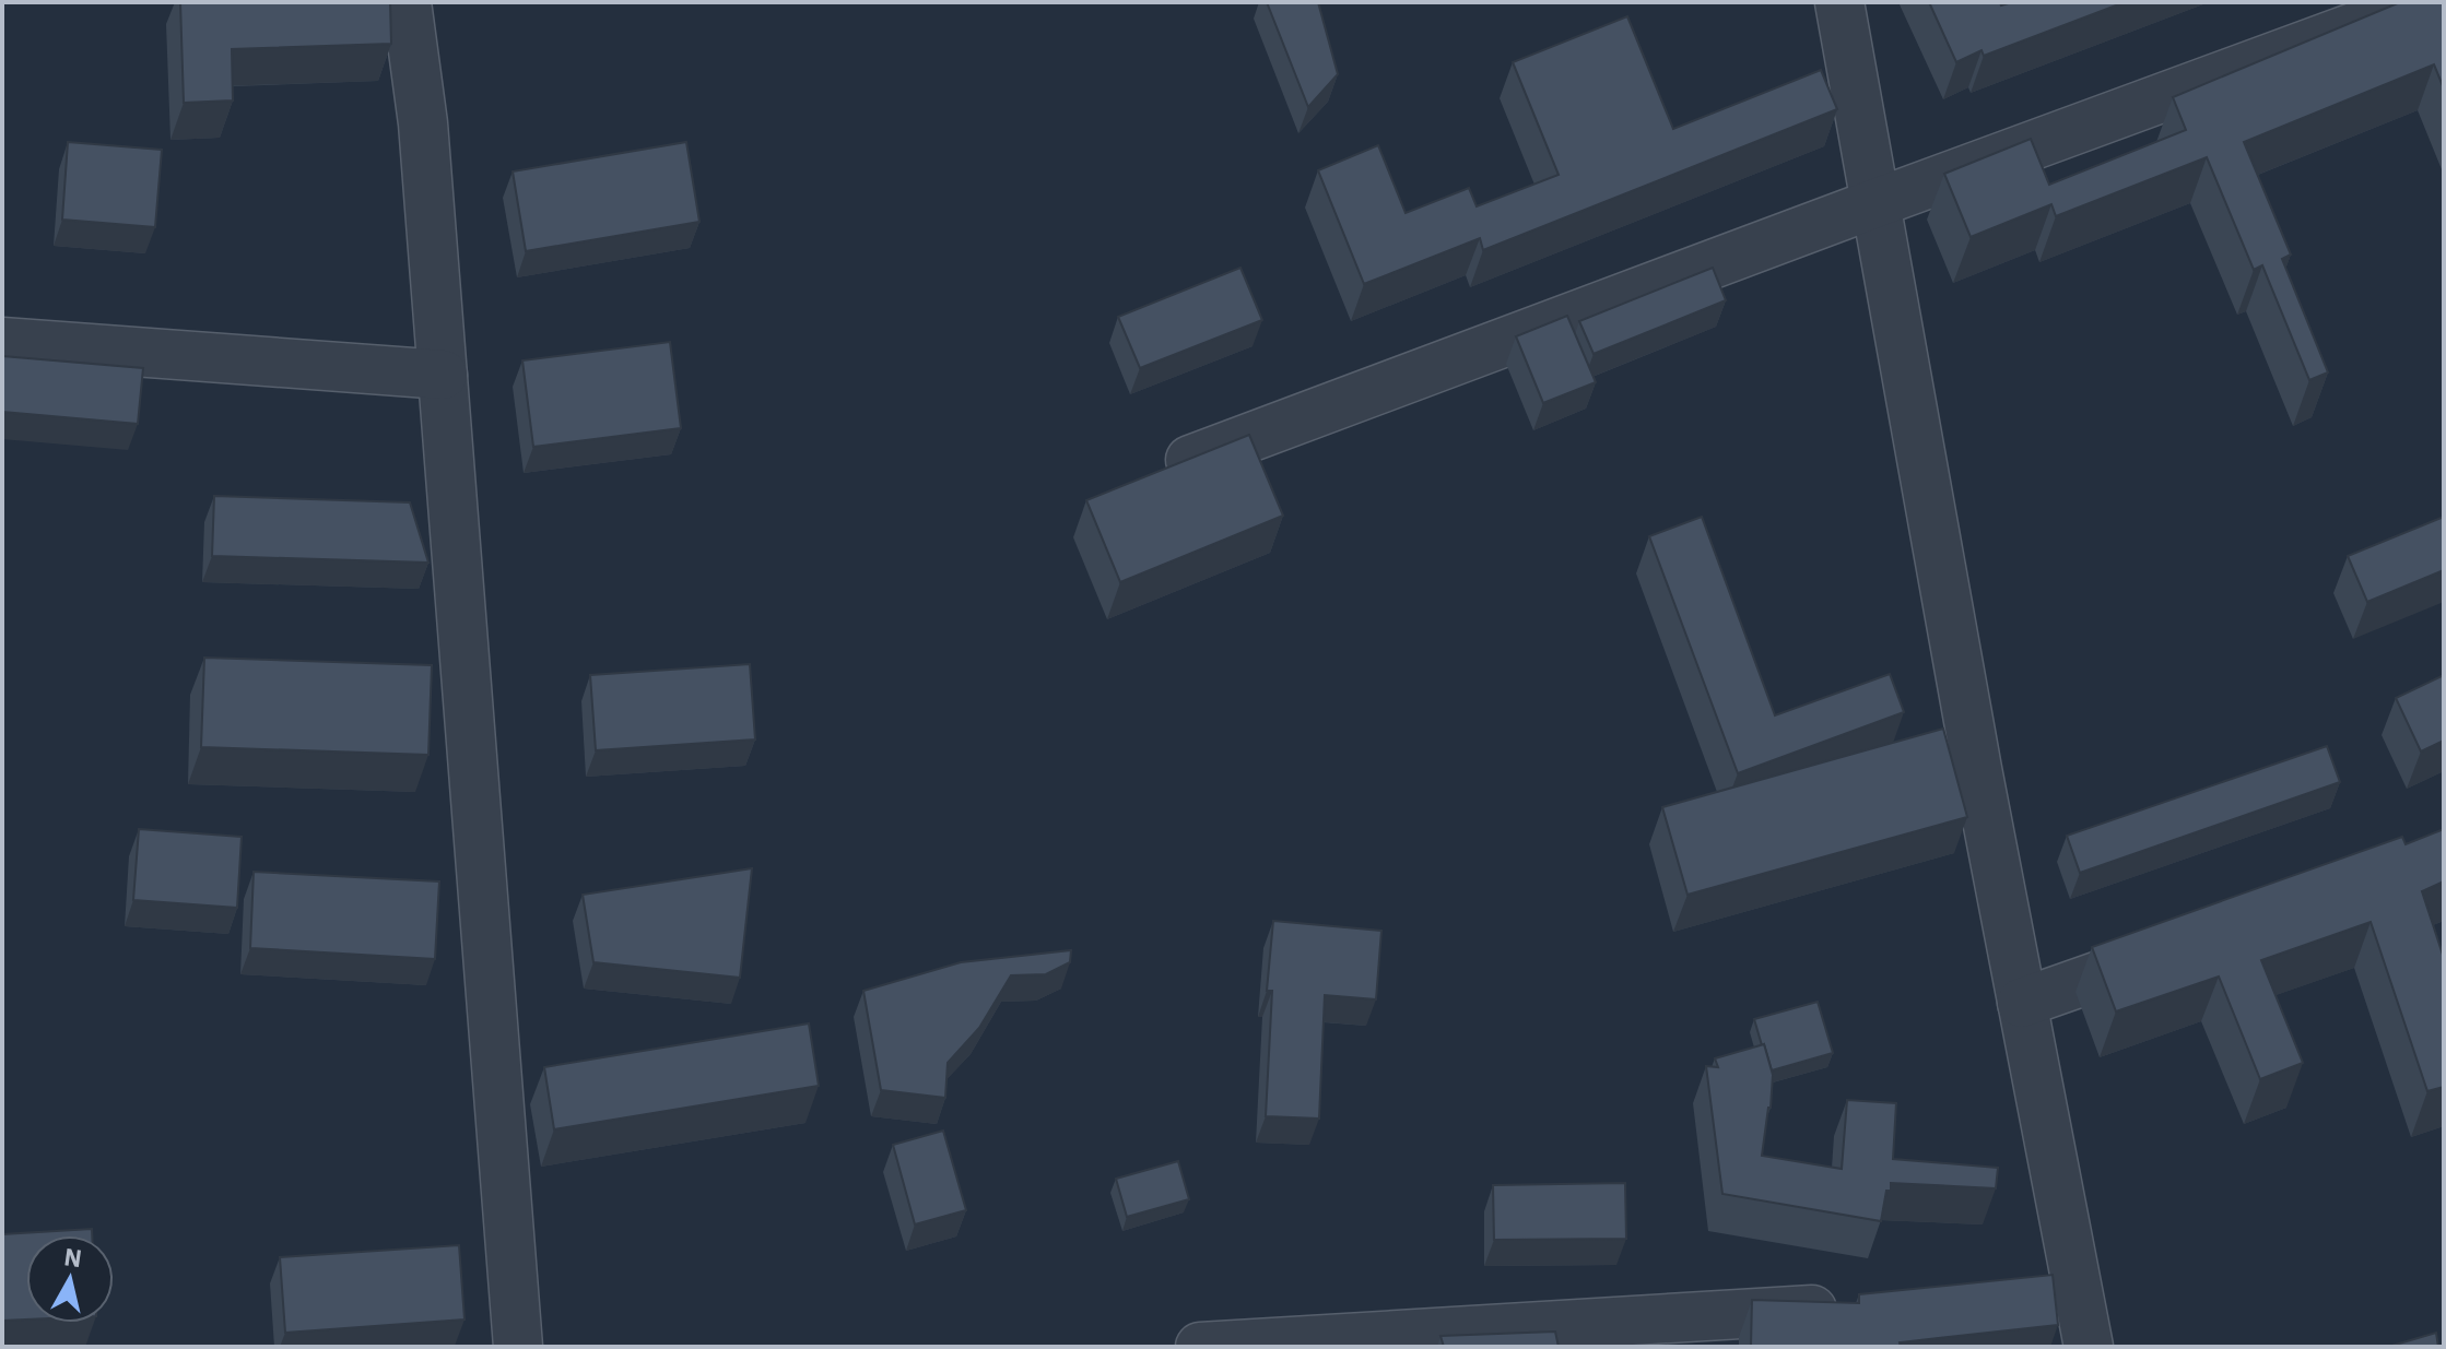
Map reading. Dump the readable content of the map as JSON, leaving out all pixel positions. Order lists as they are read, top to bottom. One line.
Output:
{"north":"top"}
